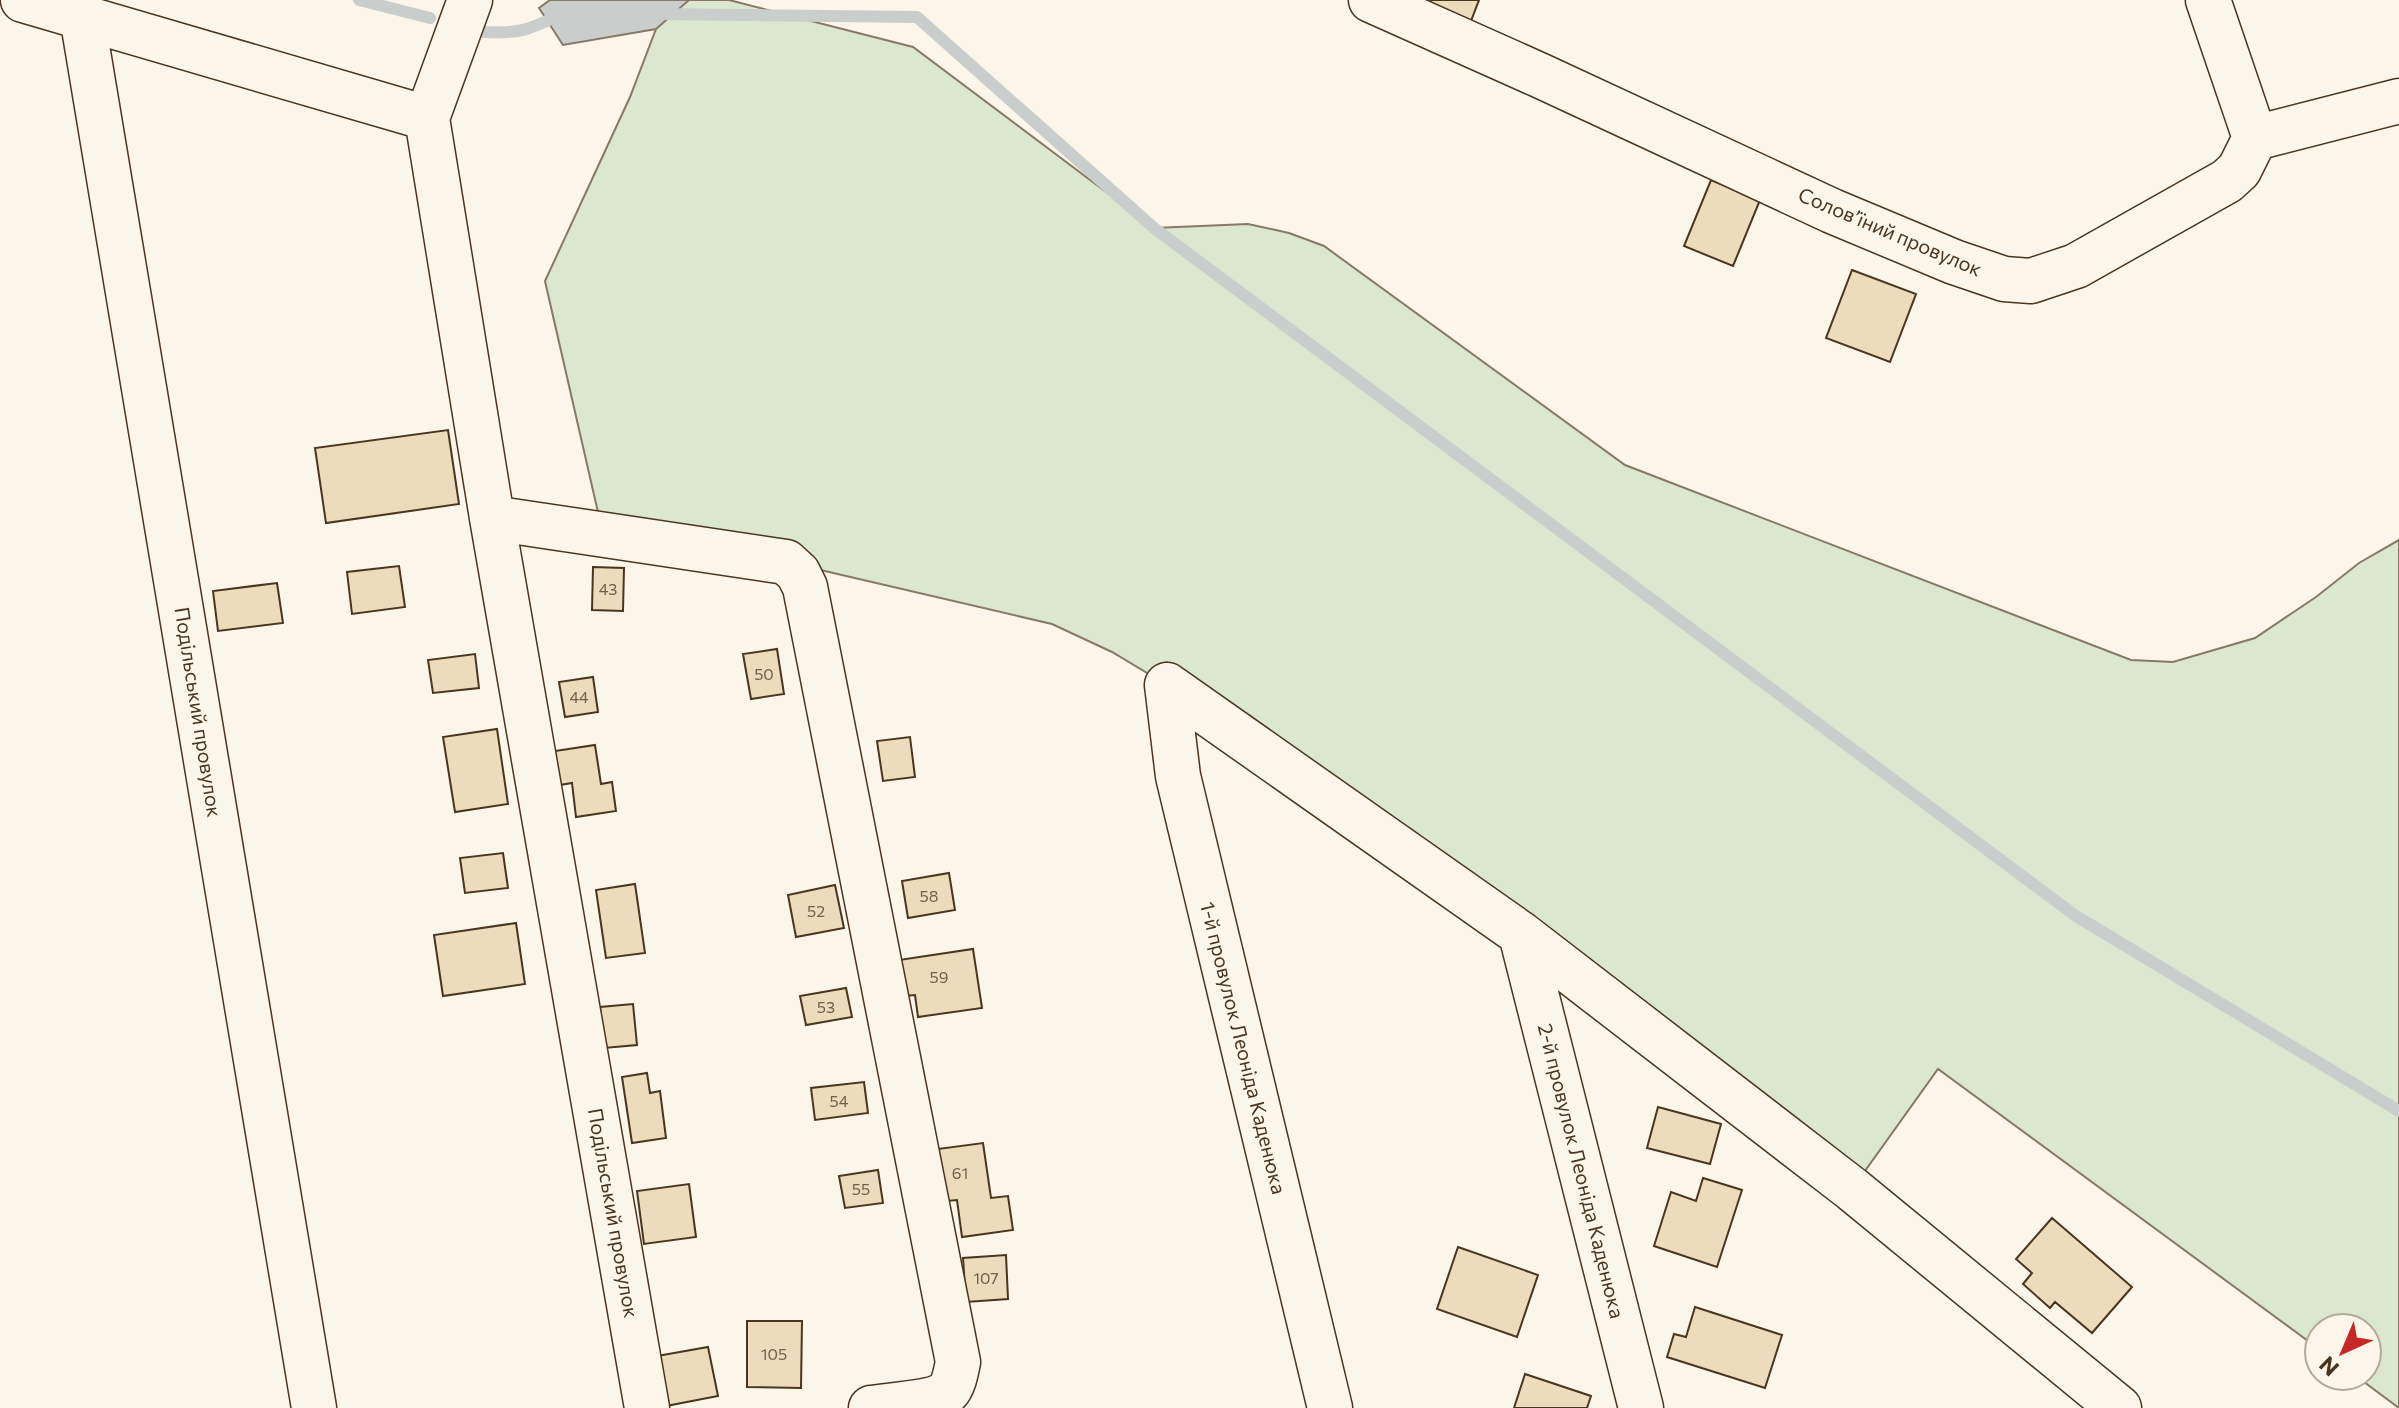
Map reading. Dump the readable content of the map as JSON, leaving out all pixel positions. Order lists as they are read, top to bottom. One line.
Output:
{"streets":{"street":["Соловʼїний провулок","Подільський провулок","1-й провулок Леоніда Каденюка","2-й провулок Леоніда Каденюка"]},"crossings":[["1-й провулок Леоніда Каденюка","2-й провулок Леоніда Каденюка"]],"house_numbers":["43","50","44","58","52","59","53","54","61","55","107","105"],"north":"bottom left"}
